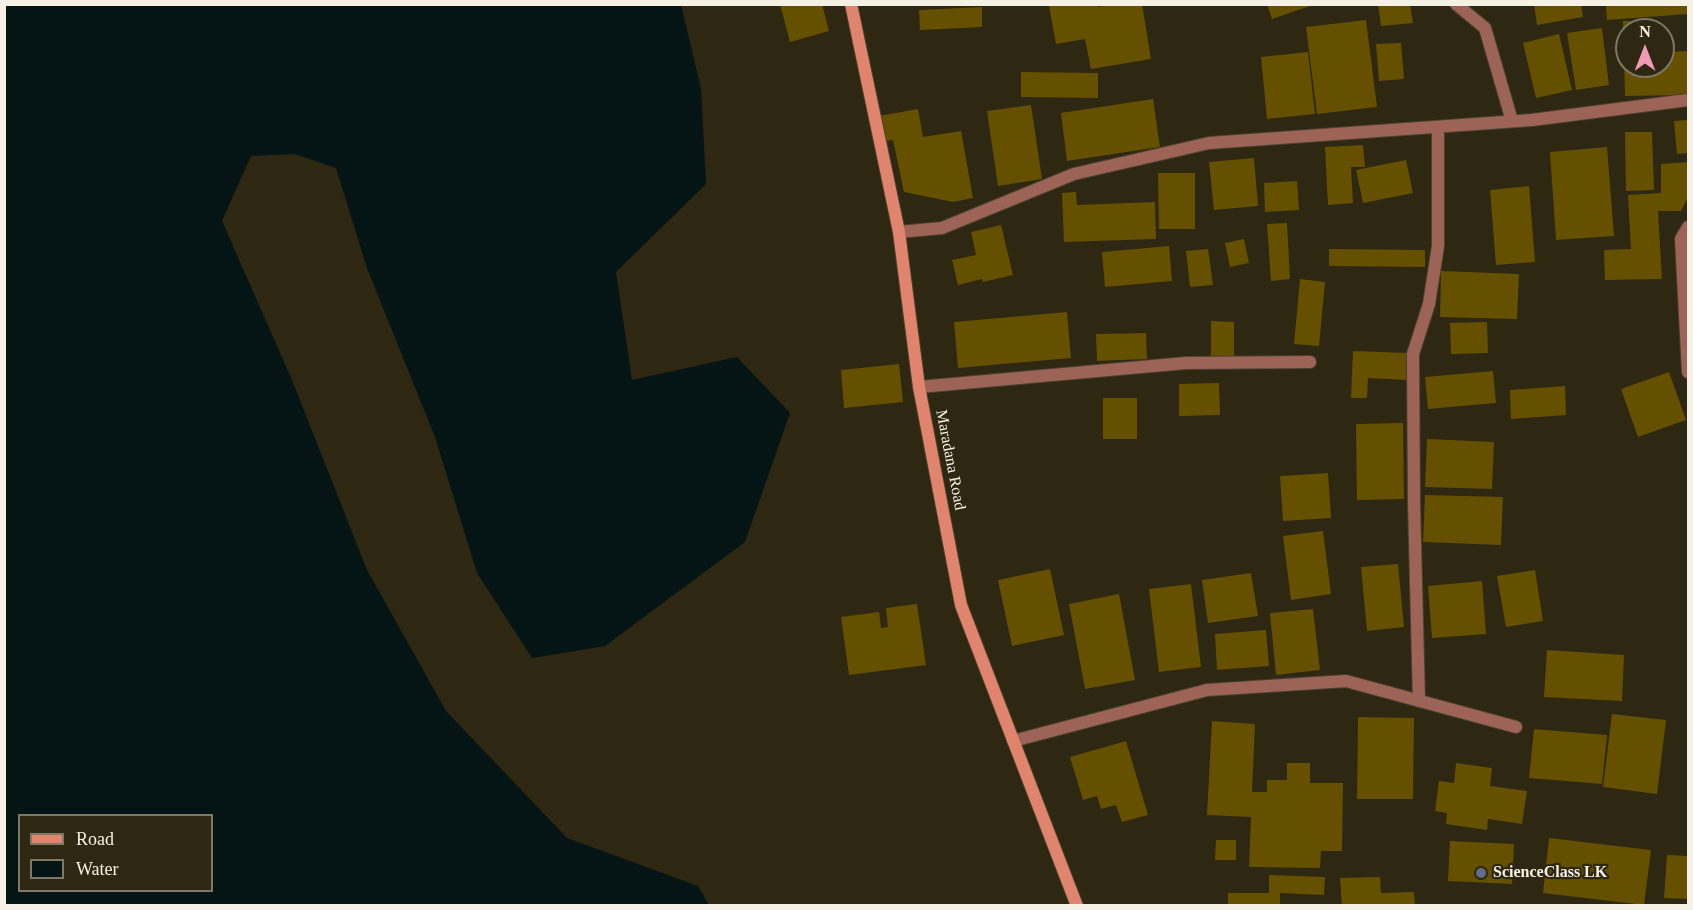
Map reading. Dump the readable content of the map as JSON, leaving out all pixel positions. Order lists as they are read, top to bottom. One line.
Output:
{"streets":{"street":["Maradana Road"]},"places":["ScienceClass LK"],"legend":["Road","Water"],"north":"top"}
